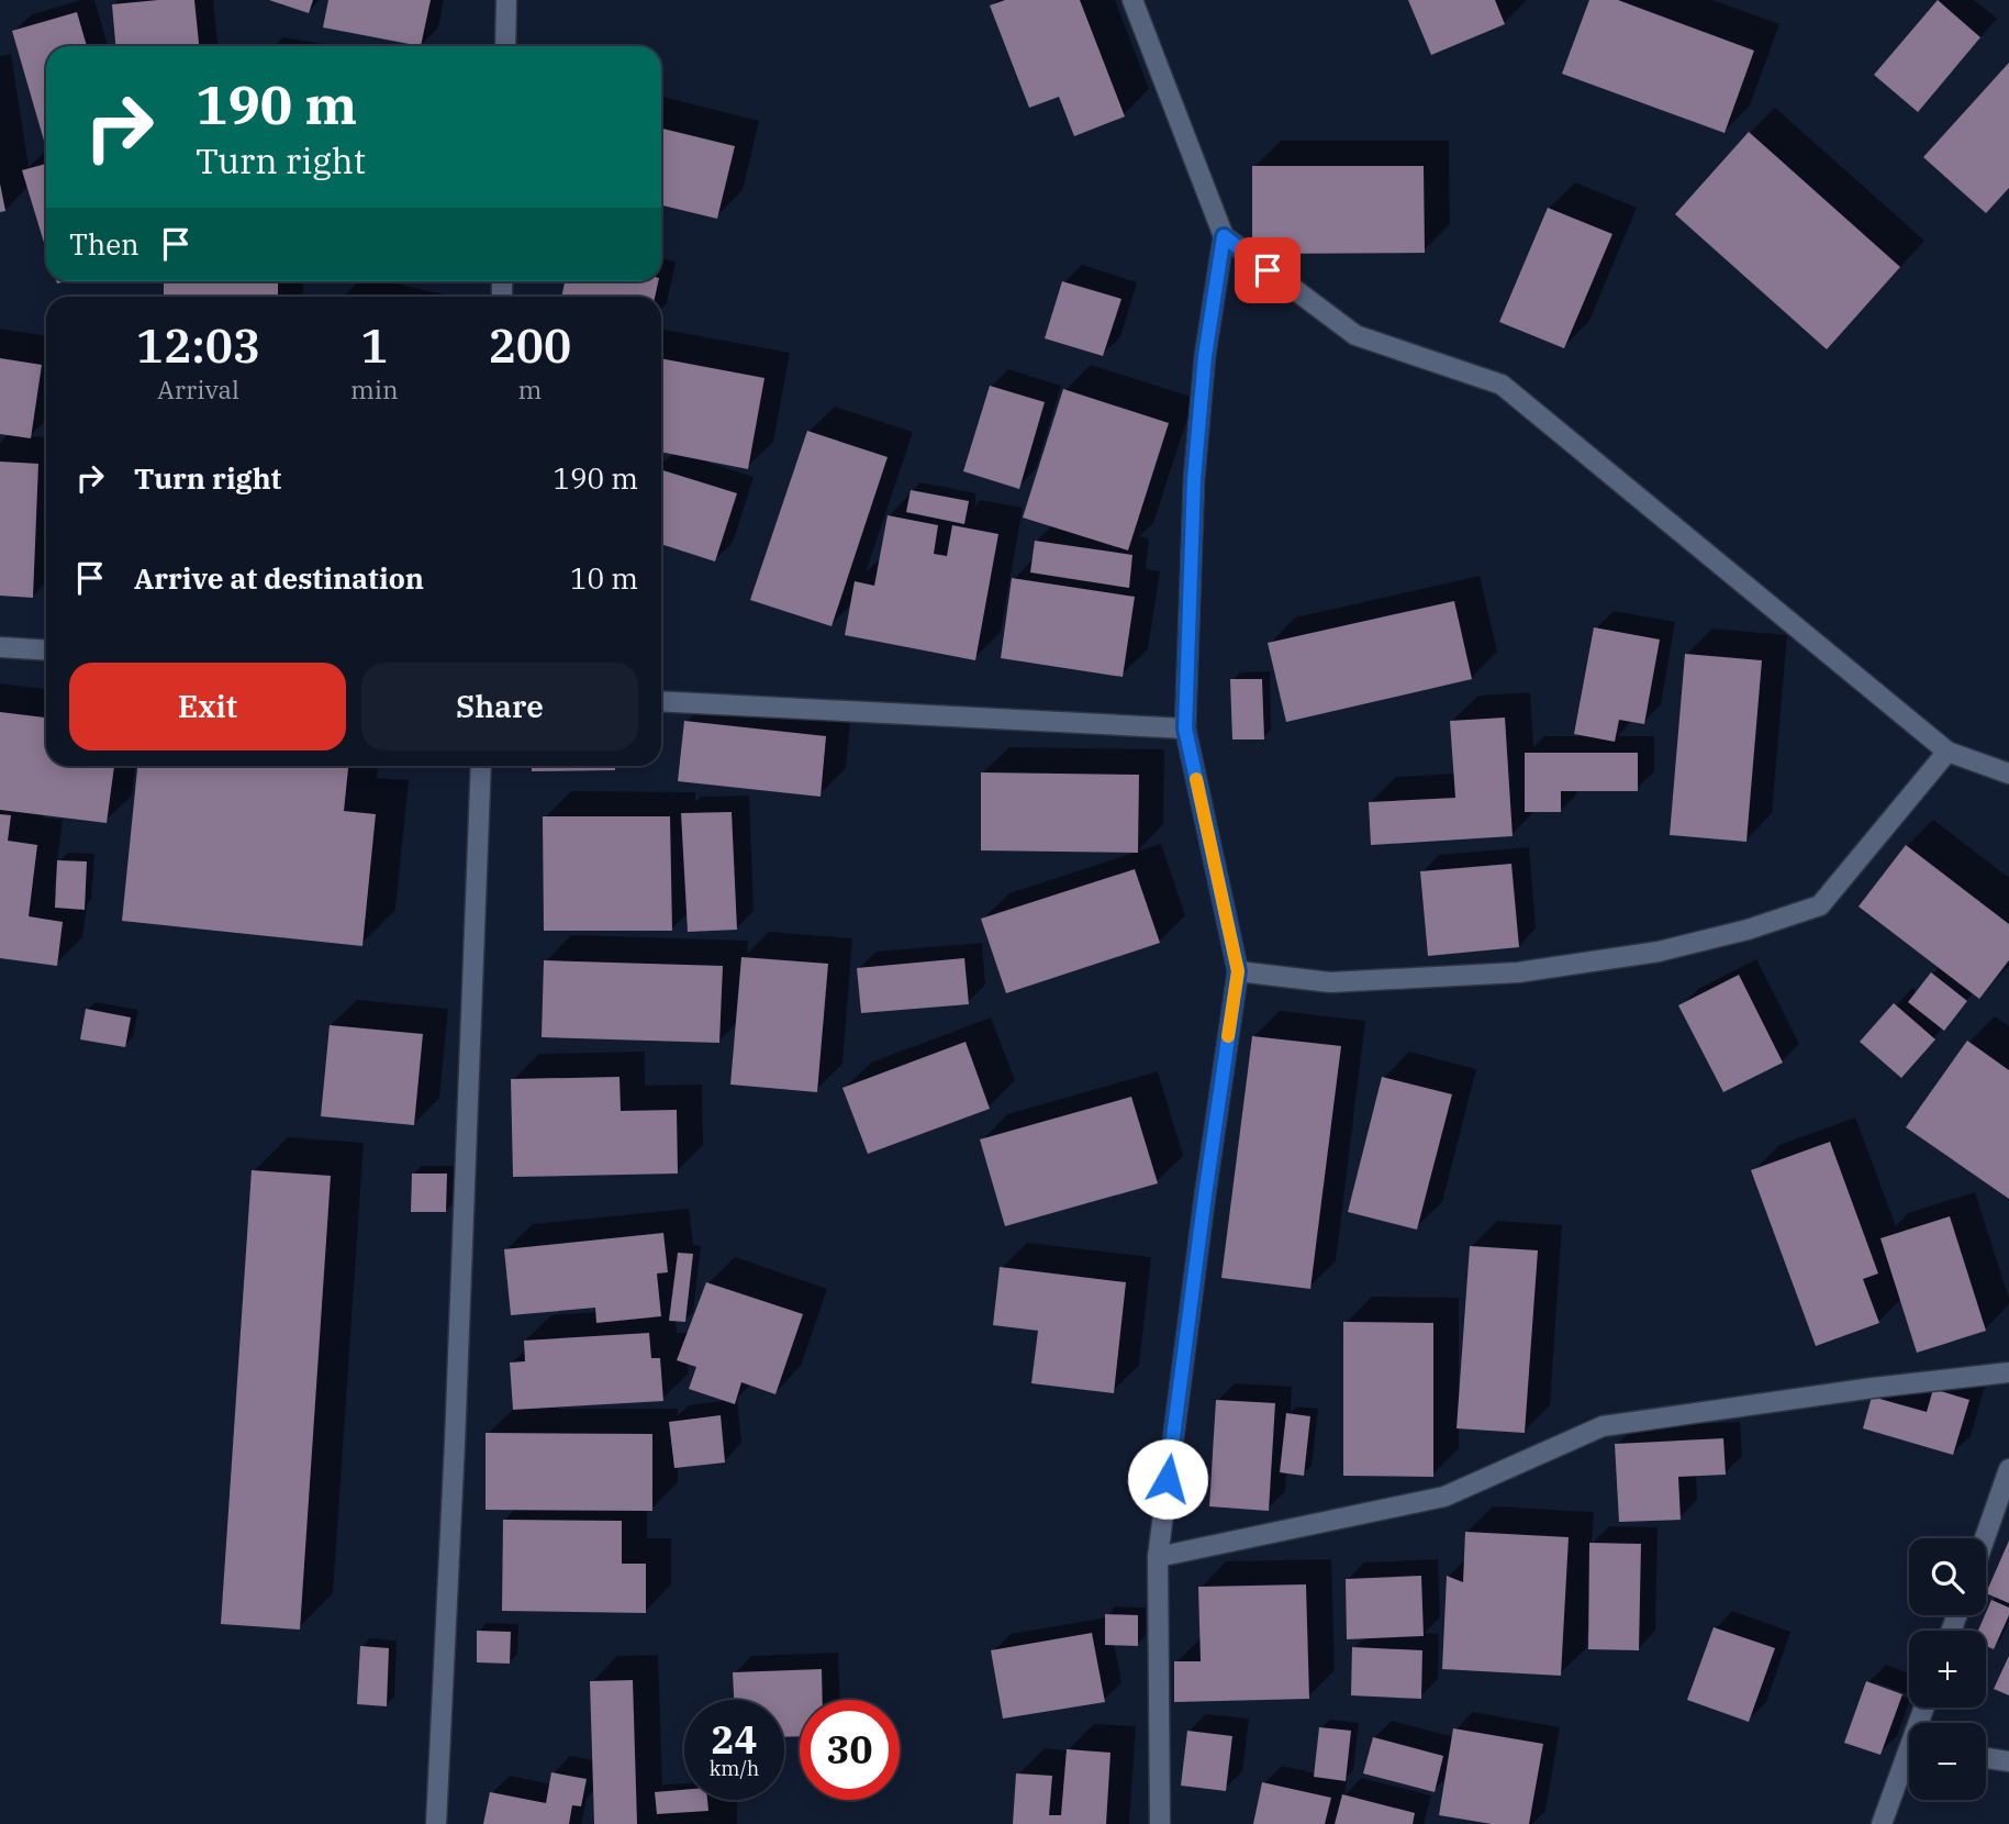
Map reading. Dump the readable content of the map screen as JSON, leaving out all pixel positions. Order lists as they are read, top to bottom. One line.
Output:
{"page":{"turn":["190 m","Turn right"],"then":"Then","eta":["12:03","Arrival","1","min","200","m"],"list":[{"name":"Turn right","value":"190 m"},{"name":"Arrive at destination","value":"10 m"}],"buttons":["Exit","Share"],"map_buttons":["+","−"],"speed":"24 km/h","limit":"30"}}
